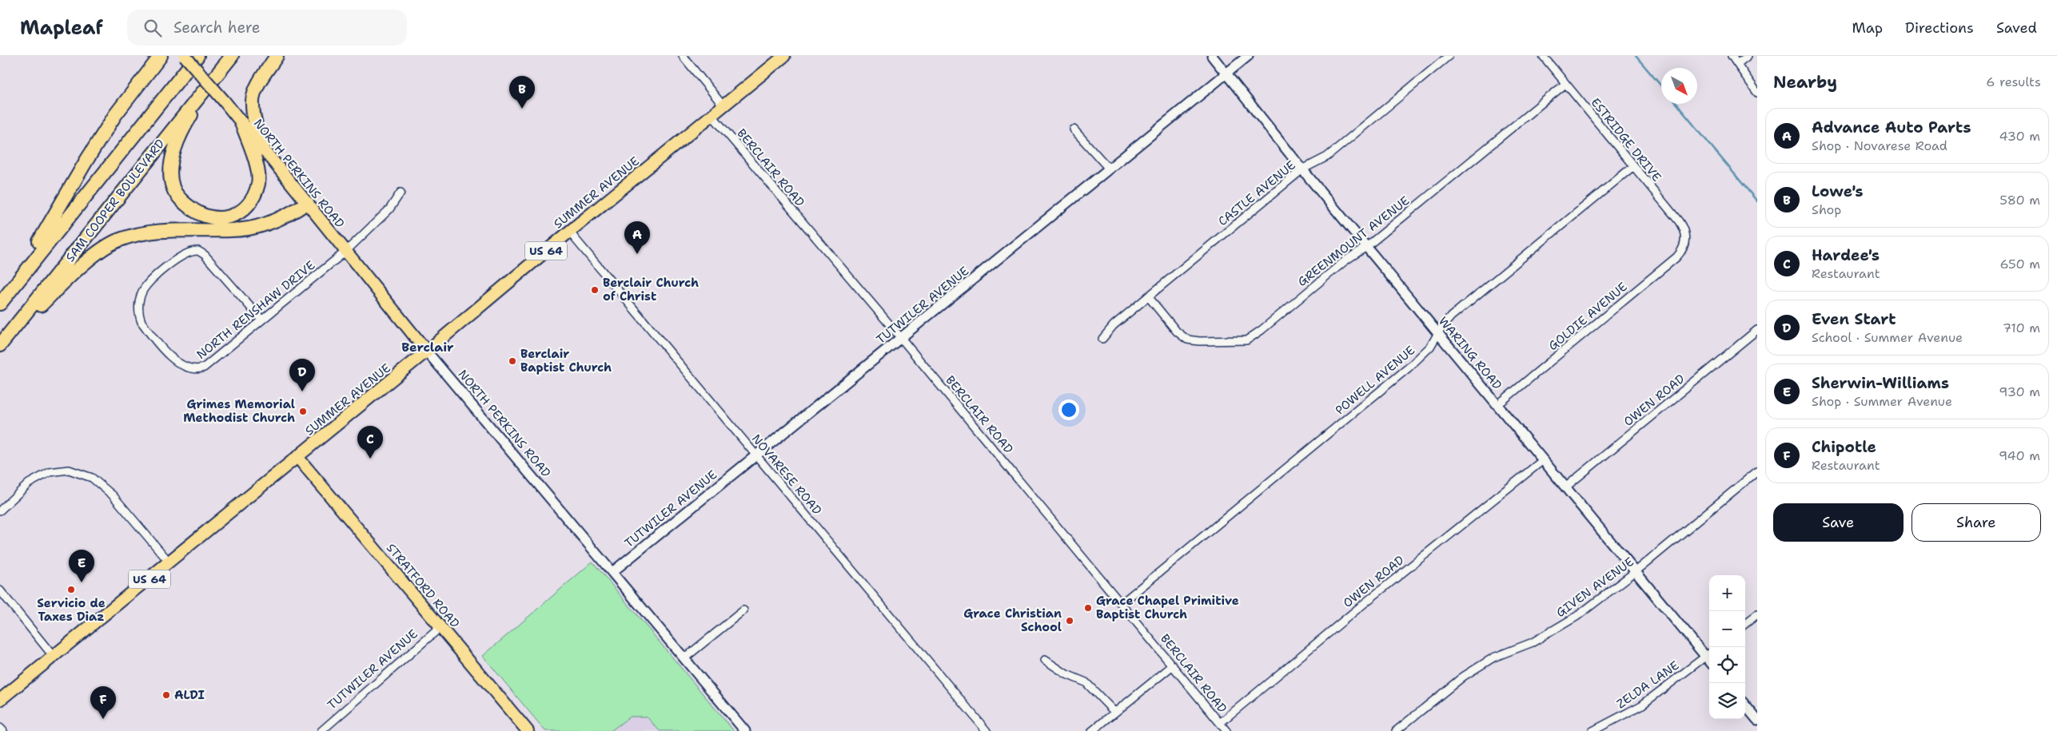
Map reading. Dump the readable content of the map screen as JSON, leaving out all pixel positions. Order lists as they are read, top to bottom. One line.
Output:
{"streets":{"highway":["SAM COOPER BOULEVARD"],"main road":["NORTH PERKINS ROAD","SUMMER AVENUE","US 64","STRATFORD ROAD"],"street":["ESTRIDGE DRIVE","BERCLAIR ROAD","CASTLE AVENUE","GREENMOUNT AVENUE","TUTWILER AVENUE","NORTH RENSHAW DRIVE","GOLDIE AVENUE","WARING ROAD","POWELL AVENUE","OWEN ROAD","NOVARESE ROAD","GIVEN AVENUE","ZELDA LANE"]},"crossings":[["ESTRIDGE DRIVE","GREENMOUNT AVENUE"],["ESTRIDGE DRIVE","GOLDIE AVENUE"],["ESTRIDGE DRIVE","POWELL AVENUE"],["BERCLAIR ROAD","SUMMER AVENUE"],["BERCLAIR ROAD","TUTWILER AVENUE"],["BERCLAIR ROAD","POWELL AVENUE"],["BERCLAIR ROAD","OWEN ROAD"],["NORTH PERKINS ROAD","SUMMER AVENUE"],["NORTH PERKINS ROAD","TUTWILER AVENUE"],["NORTH PERKINS ROAD","NORTH RENSHAW DRIVE"],["SUMMER AVENUE","NOVARESE ROAD"],["SUMMER AVENUE","STRATFORD ROAD"],["CASTLE AVENUE","GREENMOUNT AVENUE"],["CASTLE AVENUE","WARING ROAD"],["GREENMOUNT AVENUE","WARING ROAD"],["TUTWILER AVENUE","WARING ROAD"],["TUTWILER AVENUE","NOVARESE ROAD"],["TUTWILER AVENUE","STRATFORD ROAD"],["GOLDIE AVENUE","WARING ROAD"],["WARING ROAD","POWELL AVENUE"],["WARING ROAD","OWEN ROAD"],["WARING ROAD","GIVEN AVENUE"],["WARING ROAD","ZELDA LANE"]],"districts":["Berclair"],"places":["Berclair Church of Christ","Berclair Baptist Church","Grimes Memorial Methodist Church","Servicio de Taxes Diaz","Grace Chapel Primitive Baptist Church","Grace Christian School","ALDI"],"north":"bottom right","page":{"header":"Mapleaf","search":"Search here","nav":["Map","Directions","Saved"],"heading":["Nearby","6 results"],"pins":["B","A","D","C","E","F"],"list":[{"mark":"A","name":"Advance Auto Parts","note":"Shop · Novarese Road","value":"430 m"},{"mark":"B","name":"Lowe's","note":"Shop","value":"580 m"},{"mark":"C","name":"Hardee's","note":"Restaurant","value":"650 m"},{"mark":"D","name":"Even Start","note":"School · Summer Avenue","value":"710 m"},{"mark":"E","name":"Sherwin-Williams","note":"Shop · Summer Avenue","value":"930 m"},{"mark":"F","name":"Chipotle","note":"Restaurant","value":"940 m"}],"buttons":["Save","Share"],"map_buttons":["+","−"]}}
